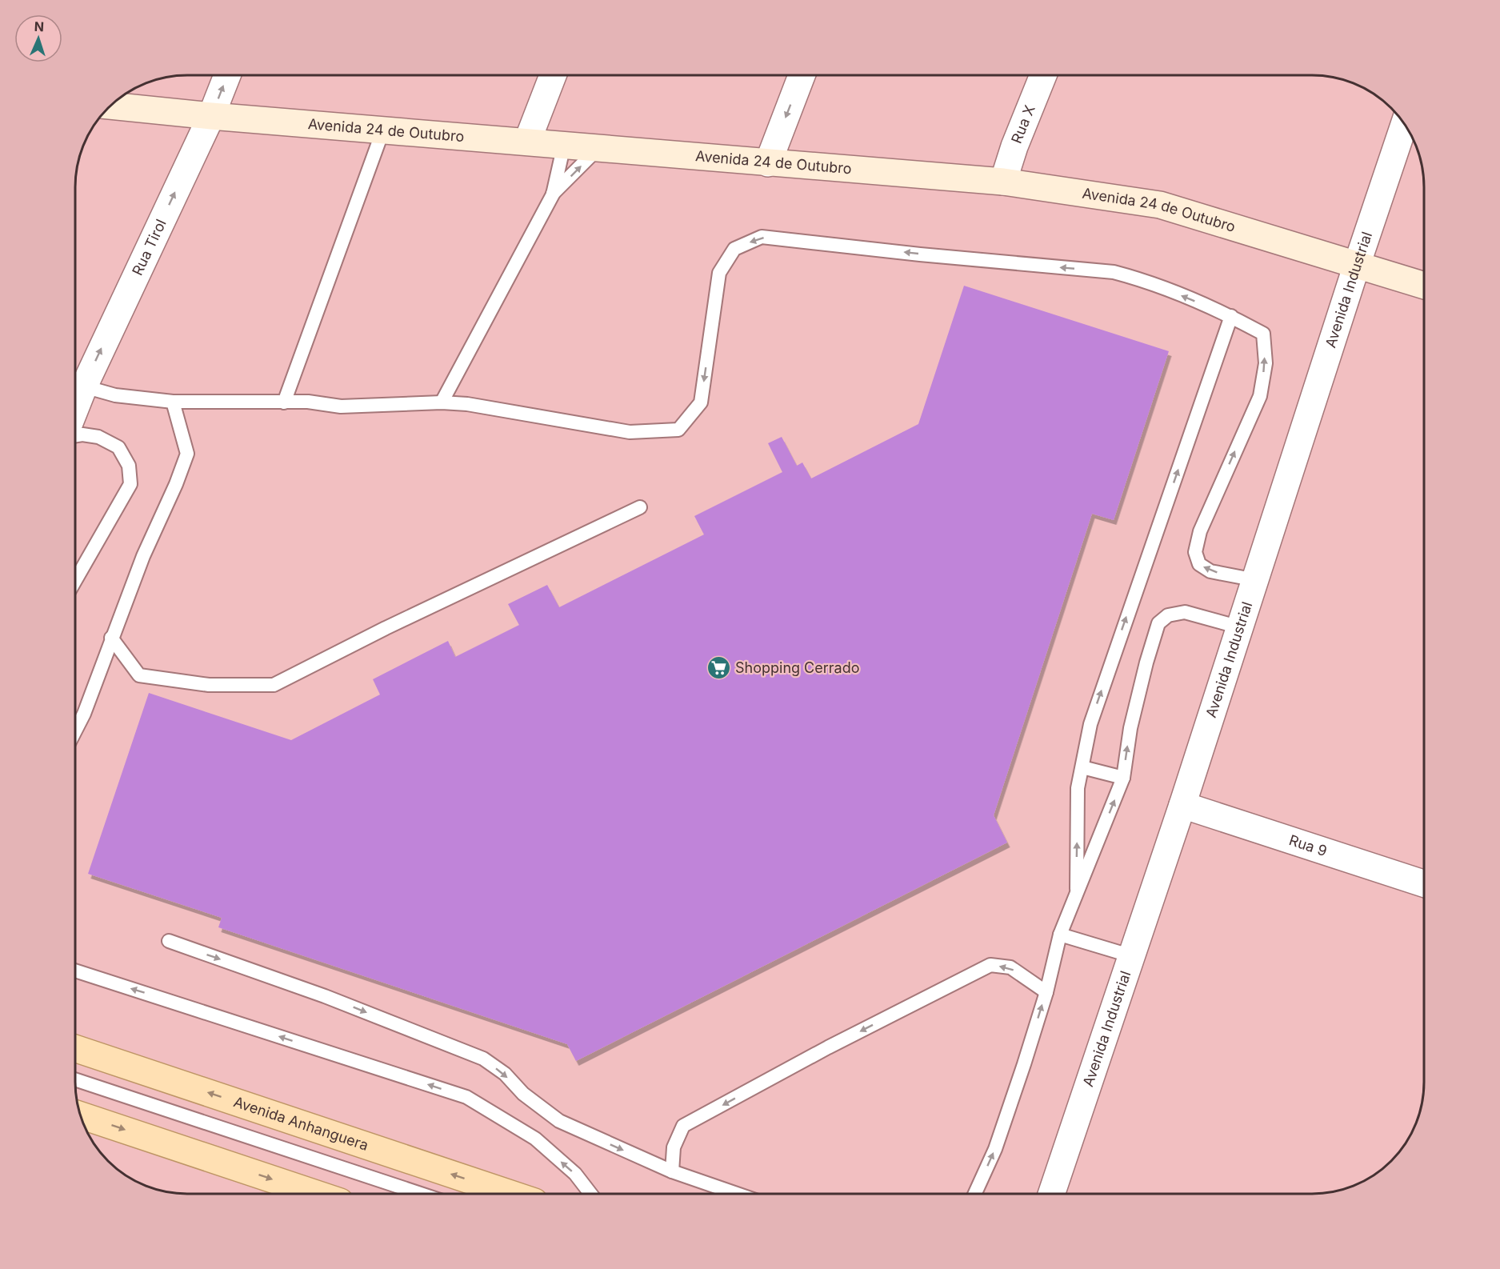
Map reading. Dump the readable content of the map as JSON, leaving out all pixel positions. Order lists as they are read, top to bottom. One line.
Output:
{"streets":{"main road":["Avenida Anhanguera"],"street":["Rua X","Avenida 24 de Outubro","Rua Tirol","Avenida Industrial","Rua 9"]},"crossings":[["Rua X","Avenida 24 de Outubro"],["Avenida 24 de Outubro","Rua Tirol"],["Avenida 24 de Outubro","Avenida Industrial"],["Avenida Industrial","Rua 9"]],"one_way":["Rua Tirol"],"places":{"supermarket":["Shopping Cerrado"]},"north":"top"}
